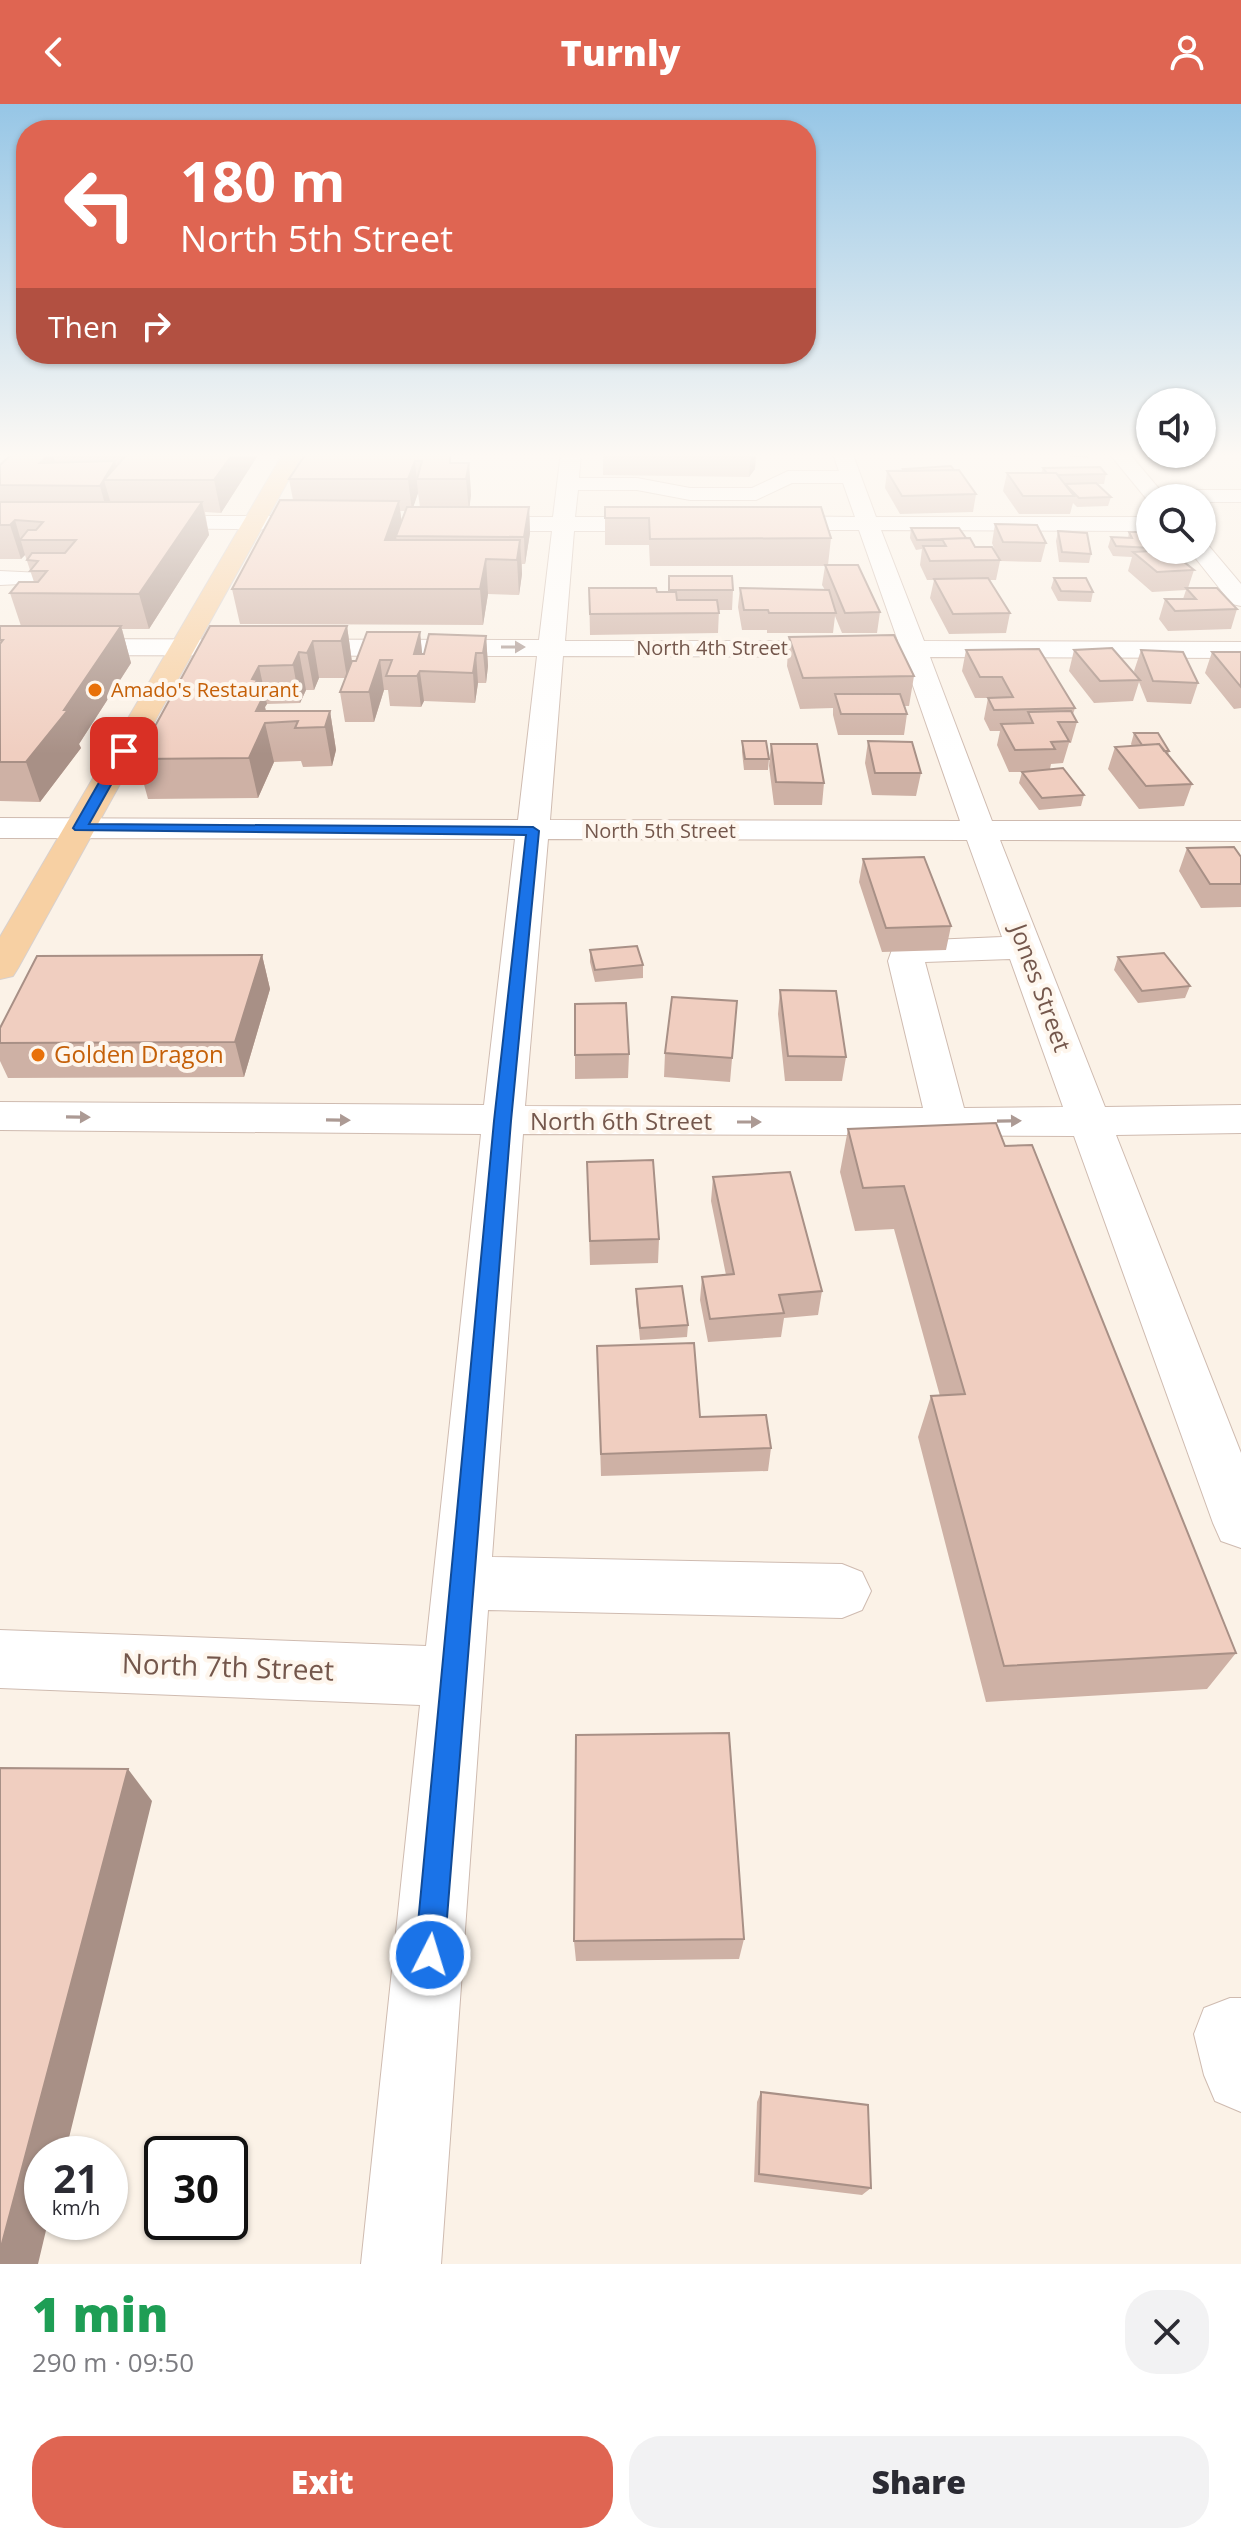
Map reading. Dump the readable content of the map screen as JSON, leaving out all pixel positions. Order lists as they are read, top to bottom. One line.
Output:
{"streets":{"street":["North 4th Street","North 5th Street","Jones Street","North 6th Street","North 7th Street"]},"crossings":[["North 4th Street","Jones Street"],["North 5th Street","Jones Street"],["Jones Street","North 6th Street"]],"one_way":["North 6th Street"],"places":["Amado's Restaurant","Golden Dragon"],"page":{"header":"Turnly","turn":["180 m","North 5th Street"],"then":"Then","speed":"21 km/h","limit":"30","heading":["1 min","290 m · 09:50"],"buttons":["Exit","Share"]}}
